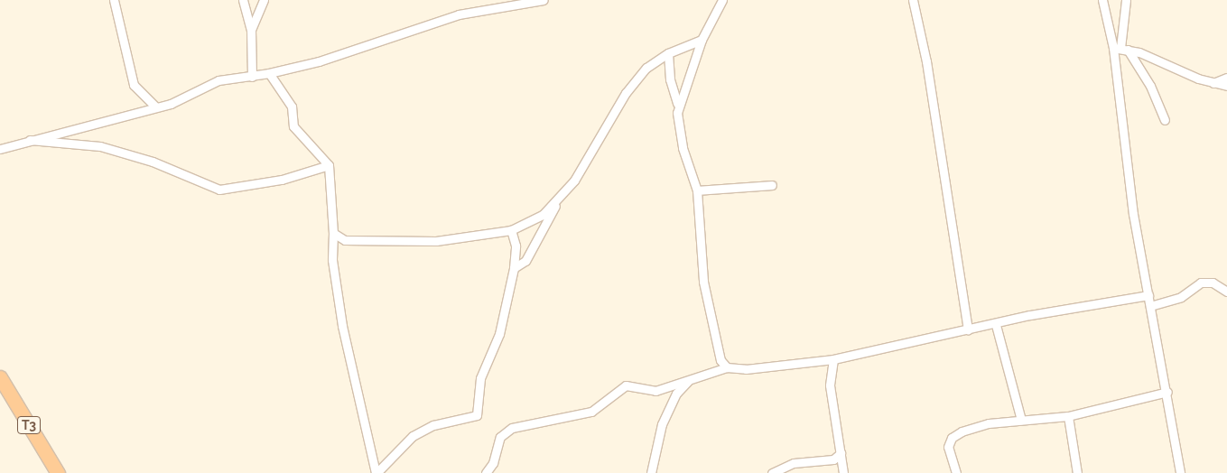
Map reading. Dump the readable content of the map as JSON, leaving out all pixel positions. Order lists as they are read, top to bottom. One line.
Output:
{"streets":{"highway":["T3"]}}
